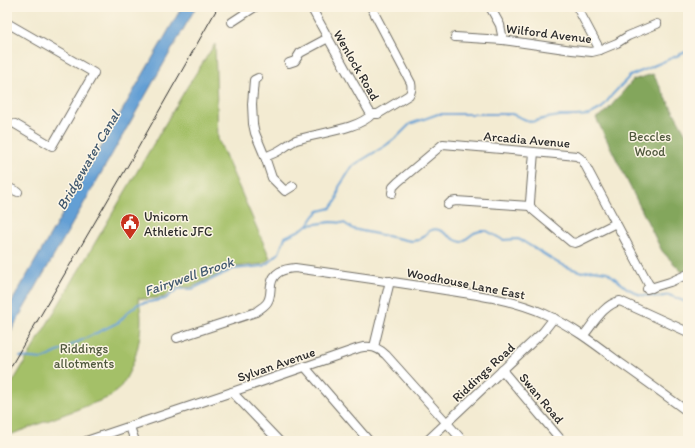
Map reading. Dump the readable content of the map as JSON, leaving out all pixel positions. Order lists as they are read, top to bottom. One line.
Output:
{"streets":{"street":["Wilford Avenue","Wenlock Road","Arcadia Avenue","Woodhouse Lane East","Sylvan Avenue","Riddings Road","Swan Road"]},"crossings":[["Woodhouse Lane East","Riddings Road"],["Riddings Road","Swan Road"]],"water":["Bridgewater Canal","Fairywell Brook"],"parks":["Beccles Wood","Riddings allotments"],"places":{"public building":["Unicorn Athletic JFC"]}}
